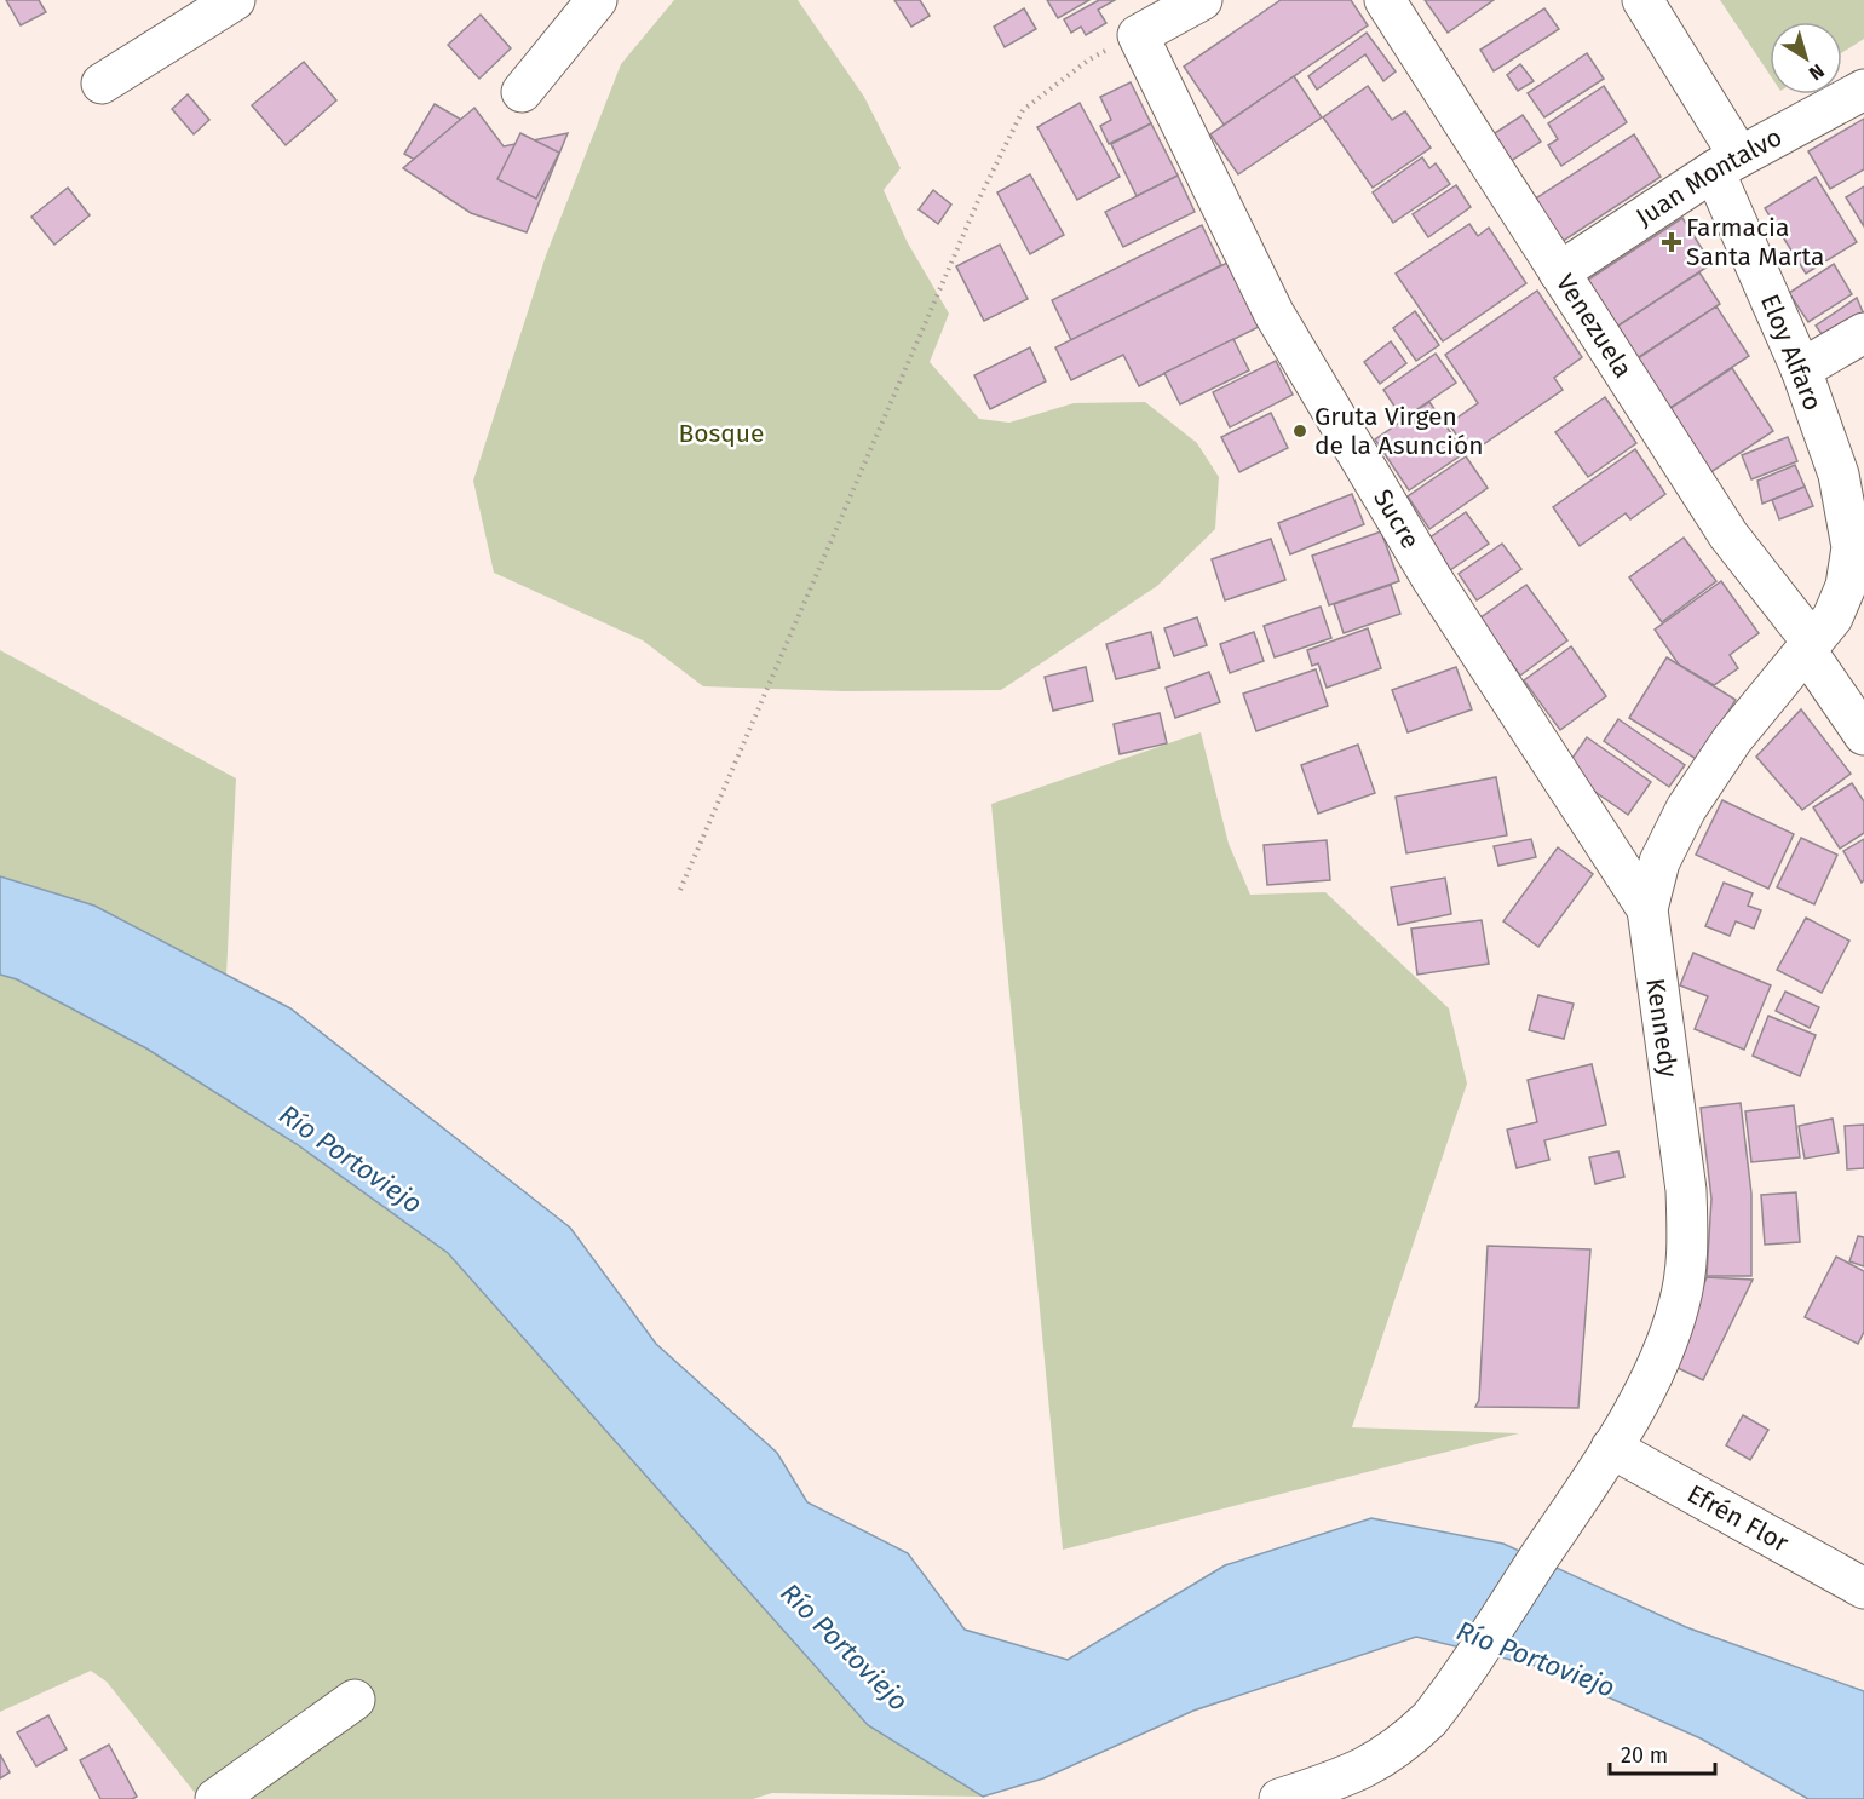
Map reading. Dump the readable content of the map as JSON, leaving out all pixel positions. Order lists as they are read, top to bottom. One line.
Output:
{"streets":{"street":["Juan Montalvo","Venezuela","Eloy Alfaro","Sucre","Kennedy","Efrén Flor"]},"crossings":[["Juan Montalvo","Venezuela"],["Juan Montalvo","Eloy Alfaro"],["Venezuela","Eloy Alfaro"],["Venezuela","Kennedy"],["Eloy Alfaro","Kennedy"],["Sucre","Kennedy"],["Kennedy","Efrén Flor"]],"water":["Río Portoviejo"],"parks":["Bosque"],"places":{"health":["Farmacia Santa Marta"],"other":["Gruta Virgen de la Asunción"]},"scale_bar":"20 m","north":"bottom right"}
